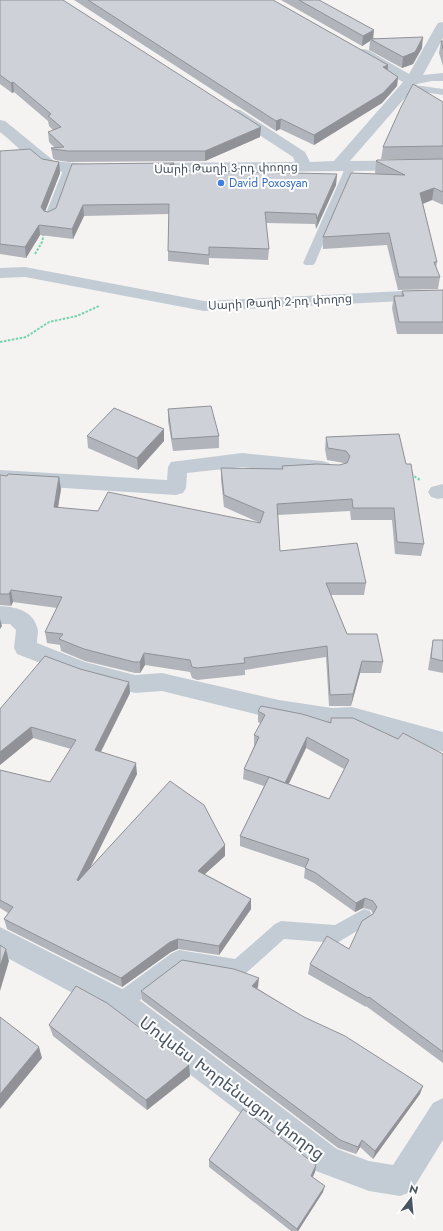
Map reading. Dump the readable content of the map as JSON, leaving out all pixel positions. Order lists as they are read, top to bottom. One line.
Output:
{"streets":{"street":["Սարի Թաղի 3-րդ փողոց","Սարի Թաղի 2-րդ փողոց","Մովսես Խորենացու փողոց"]},"places":["David Poxosyan"],"north":"top"}
